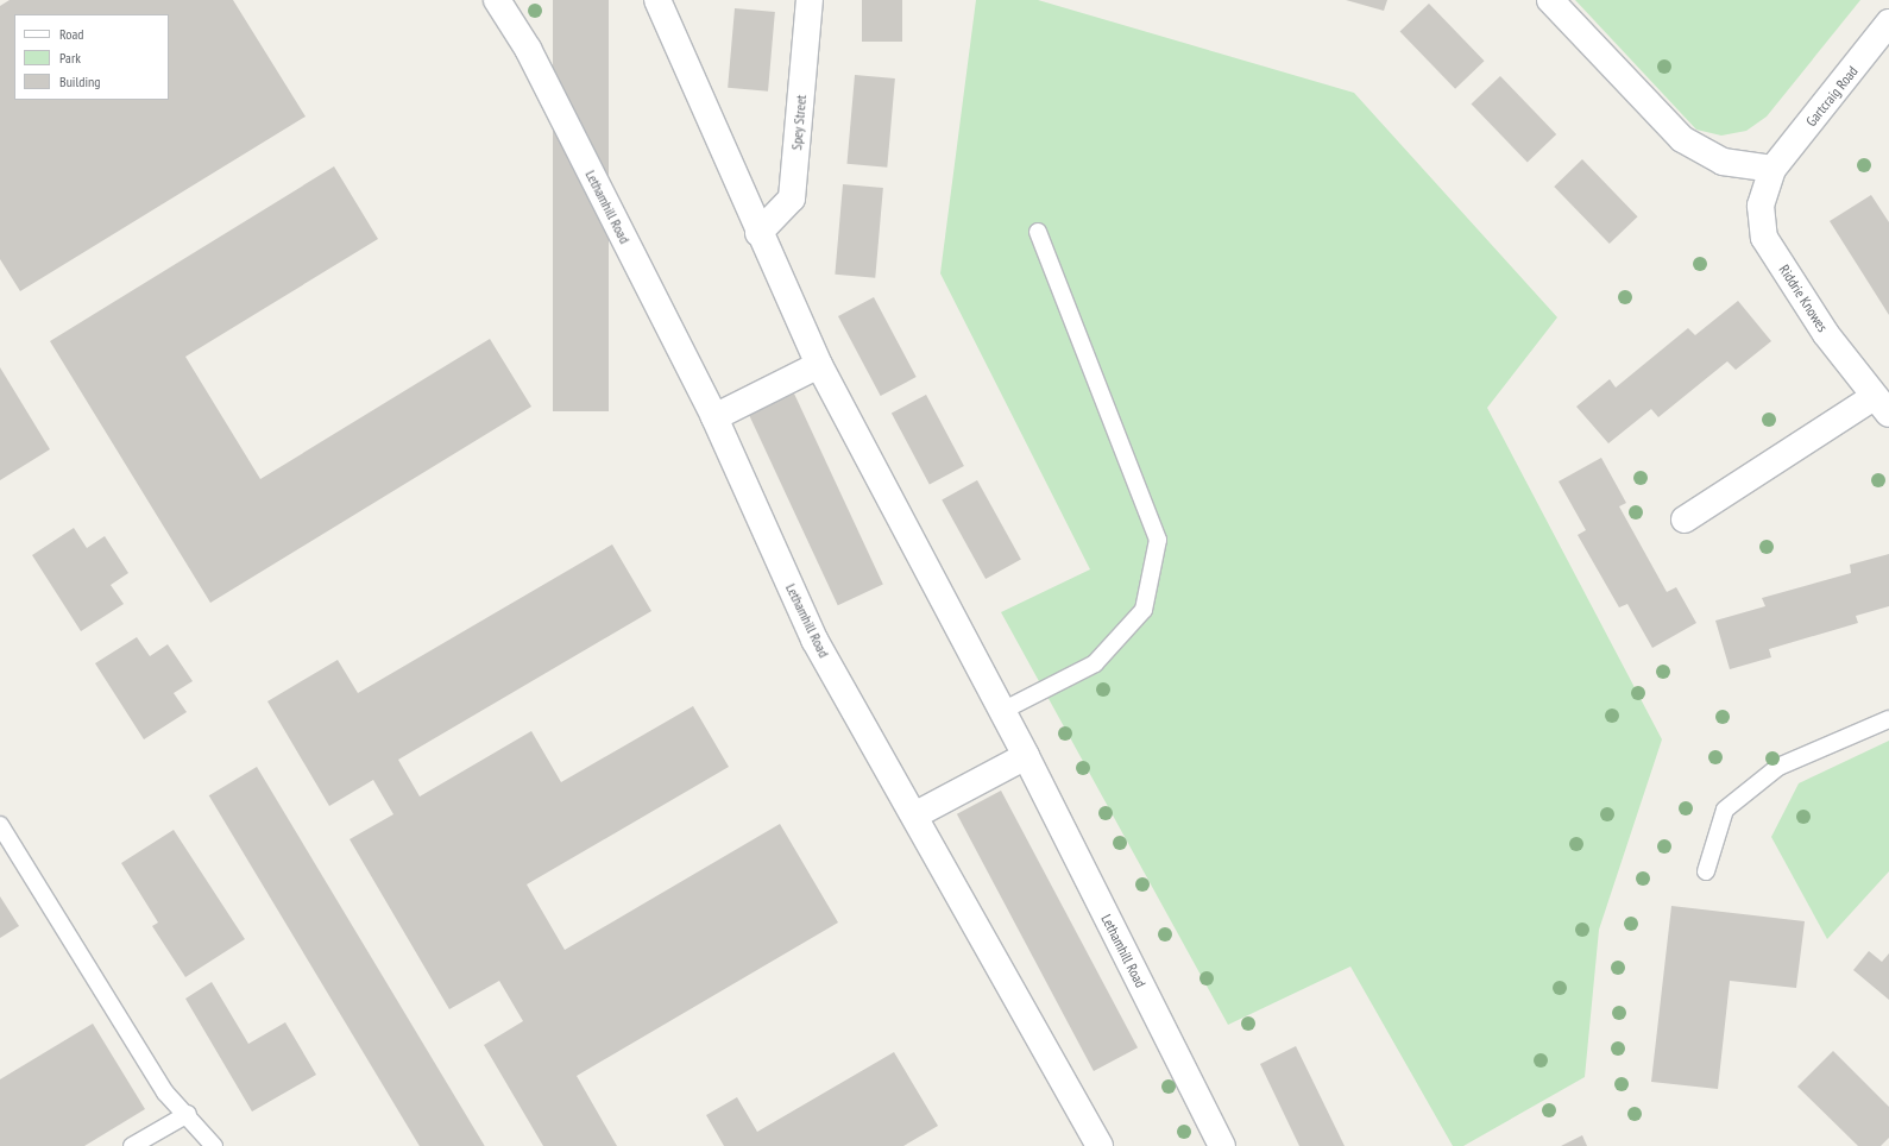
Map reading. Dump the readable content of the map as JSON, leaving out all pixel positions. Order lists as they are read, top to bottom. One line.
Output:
{"streets":{"street":["Gartcraig Road","Spey Street","Lethamhill Road","Riddrie Knowes"]},"crossings":[["Gartcraig Road","Riddrie Knowes"],["Spey Street","Lethamhill Road"]],"legend":["Road","Park","Building"]}
